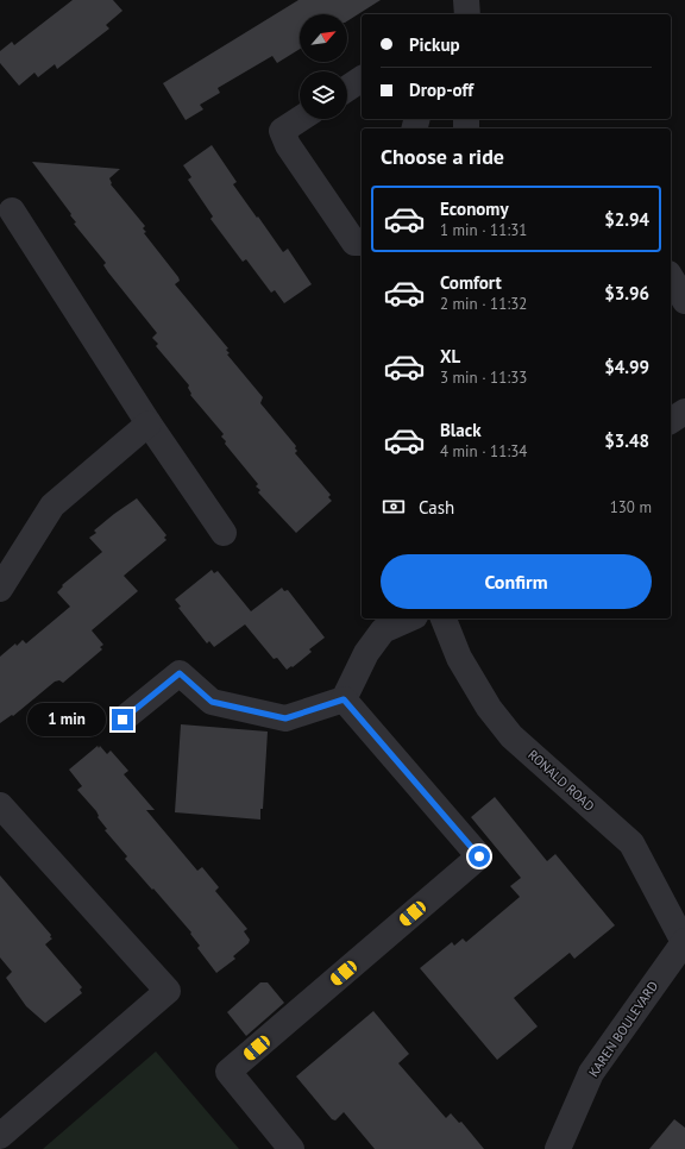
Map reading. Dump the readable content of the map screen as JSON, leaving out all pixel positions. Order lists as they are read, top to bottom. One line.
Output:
{"streets":{"street":["RONALD ROAD","KAREN BOULEVARD"]},"crossings":[["RONALD ROAD","KAREN BOULEVARD"]],"north":"top right","page":{"banner":["Pickup","Drop-off"],"heading":"Choose a ride","list":[{"name":"Economy","note":"1 min · 11:31","value":"$2.94"},{"name":"Comfort","note":"2 min · 11:32","value":"$3.96"},{"name":"XL","note":"3 min · 11:33","value":"$4.99"},{"name":"Black","note":"4 min · 11:34","value":"$3.48"}],"pay":["Cash","130 m"],"buttons":"Confirm","bubble":"1 min"}}
